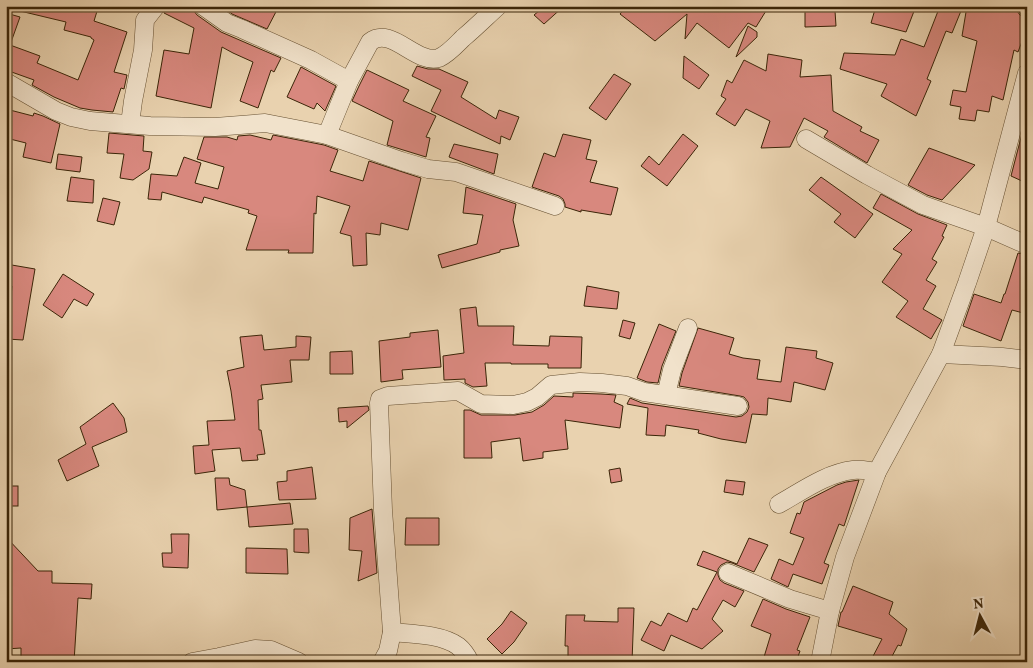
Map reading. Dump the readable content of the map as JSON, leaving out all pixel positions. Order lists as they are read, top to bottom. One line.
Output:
{"north":"top"}
